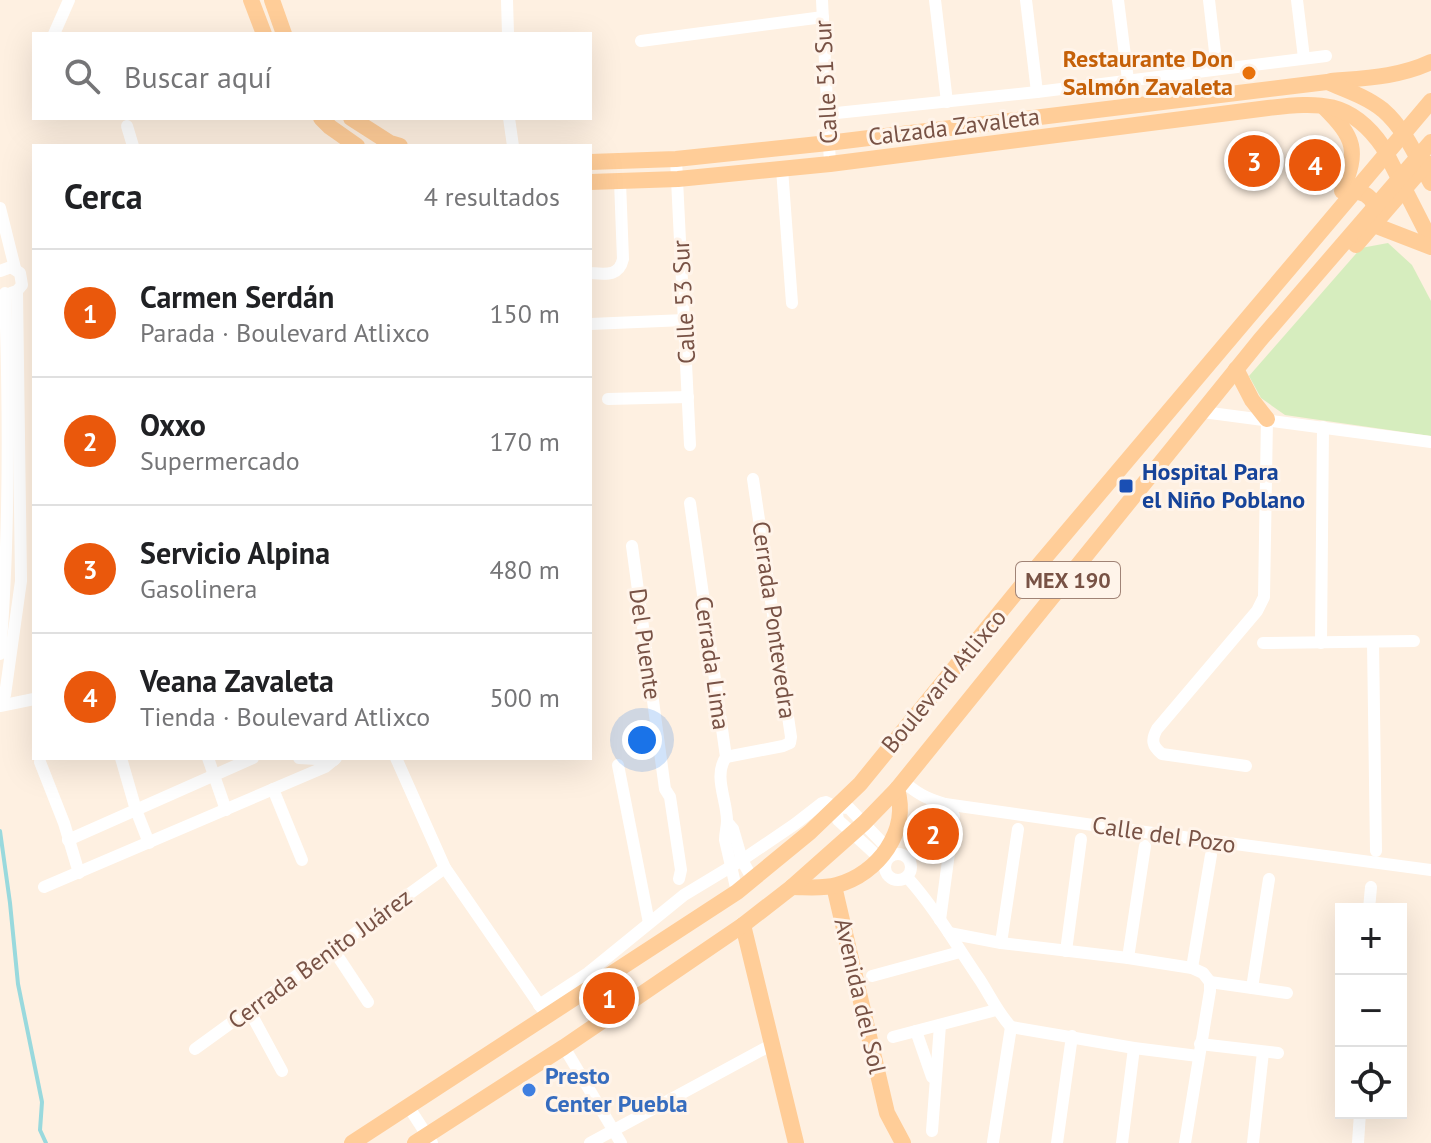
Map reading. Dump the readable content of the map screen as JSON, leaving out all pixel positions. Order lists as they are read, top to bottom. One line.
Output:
{"streets":{"main road":["Calzada Zavaleta","MEX 190","Boulevard Atlixco","Avenida del Sol"],"street":["Calle 51 Sur","Calle 53 Sur","Cerrada Pontevedra","Del Puente","Cerrada Lima","Calle del Pozo","Cerrada Benito Juárez"]},"crossings":[["Calle 51 Sur","Calzada Zavaleta"],["Calzada Zavaleta","Calle 53 Sur"],["Cerrada Pontevedra","Cerrada Lima"],["Cerrada Lima","Boulevard Atlixco"],["Boulevard Atlixco","Calle del Pozo"],["Boulevard Atlixco","Avenida del Sol"]],"places":{"other":["Restaurante Don Salmón Zavaleta","Presto Center Puebla"],"transit":["Hospital Para el Niño Poblano"]},"page":{"search":"Buscar aquí","pins":["3","4","2","1"],"heading":["Cerca","4 resultados"],"list":[{"mark":"1","name":"Carmen Serdán","note":"Parada · Boulevard Atlixco","value":"150 m"},{"mark":"2","name":"Oxxo","note":"Supermercado","value":"170 m"},{"mark":"3","name":"Servicio Alpina","note":"Gasolinera","value":"480 m"},{"mark":"4","name":"Veana Zavaleta","note":"Tienda · Boulevard Atlixco","value":"500 m"}],"map_buttons":["+","−"]}}
